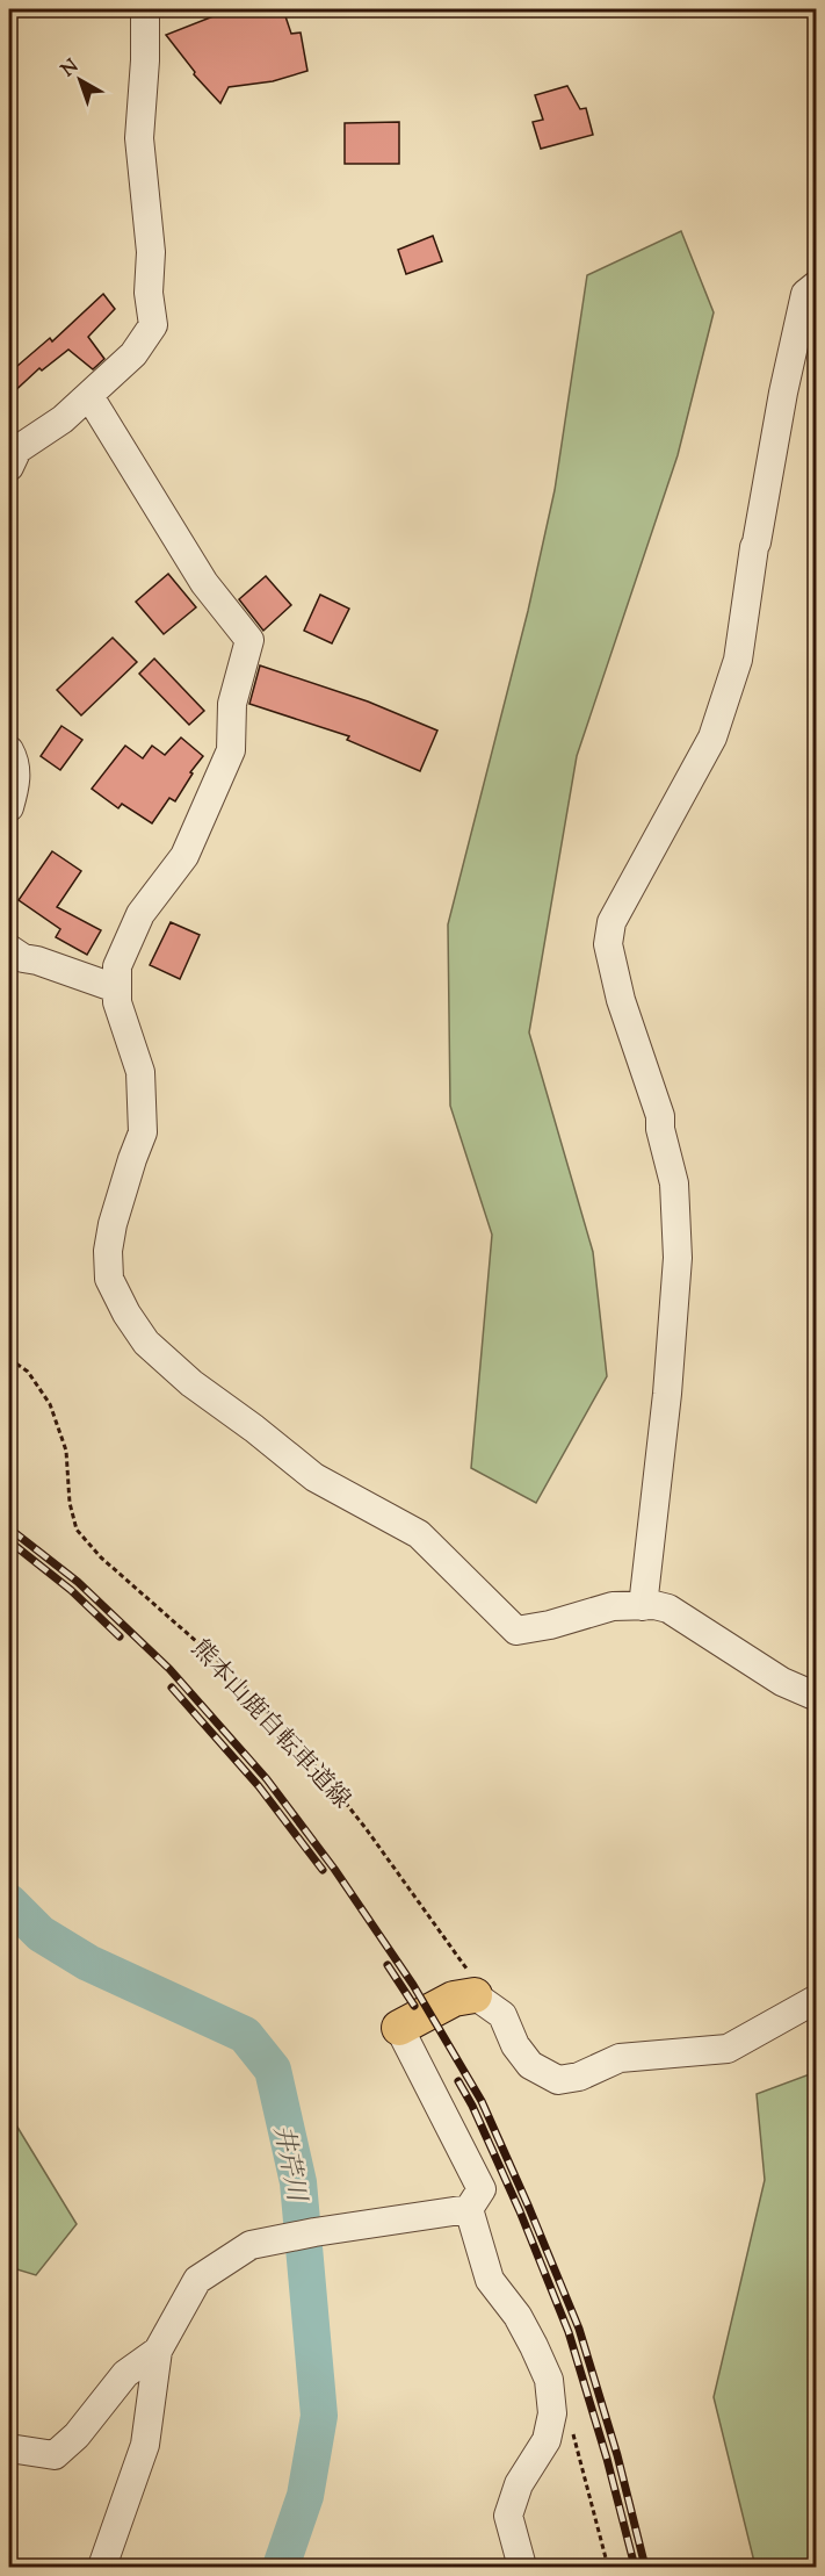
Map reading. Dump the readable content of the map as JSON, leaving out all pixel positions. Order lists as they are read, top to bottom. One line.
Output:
{"streets":{"path":["熊本山鹿自転車道線"]},"water":["井芹川"],"north":"top left"}
